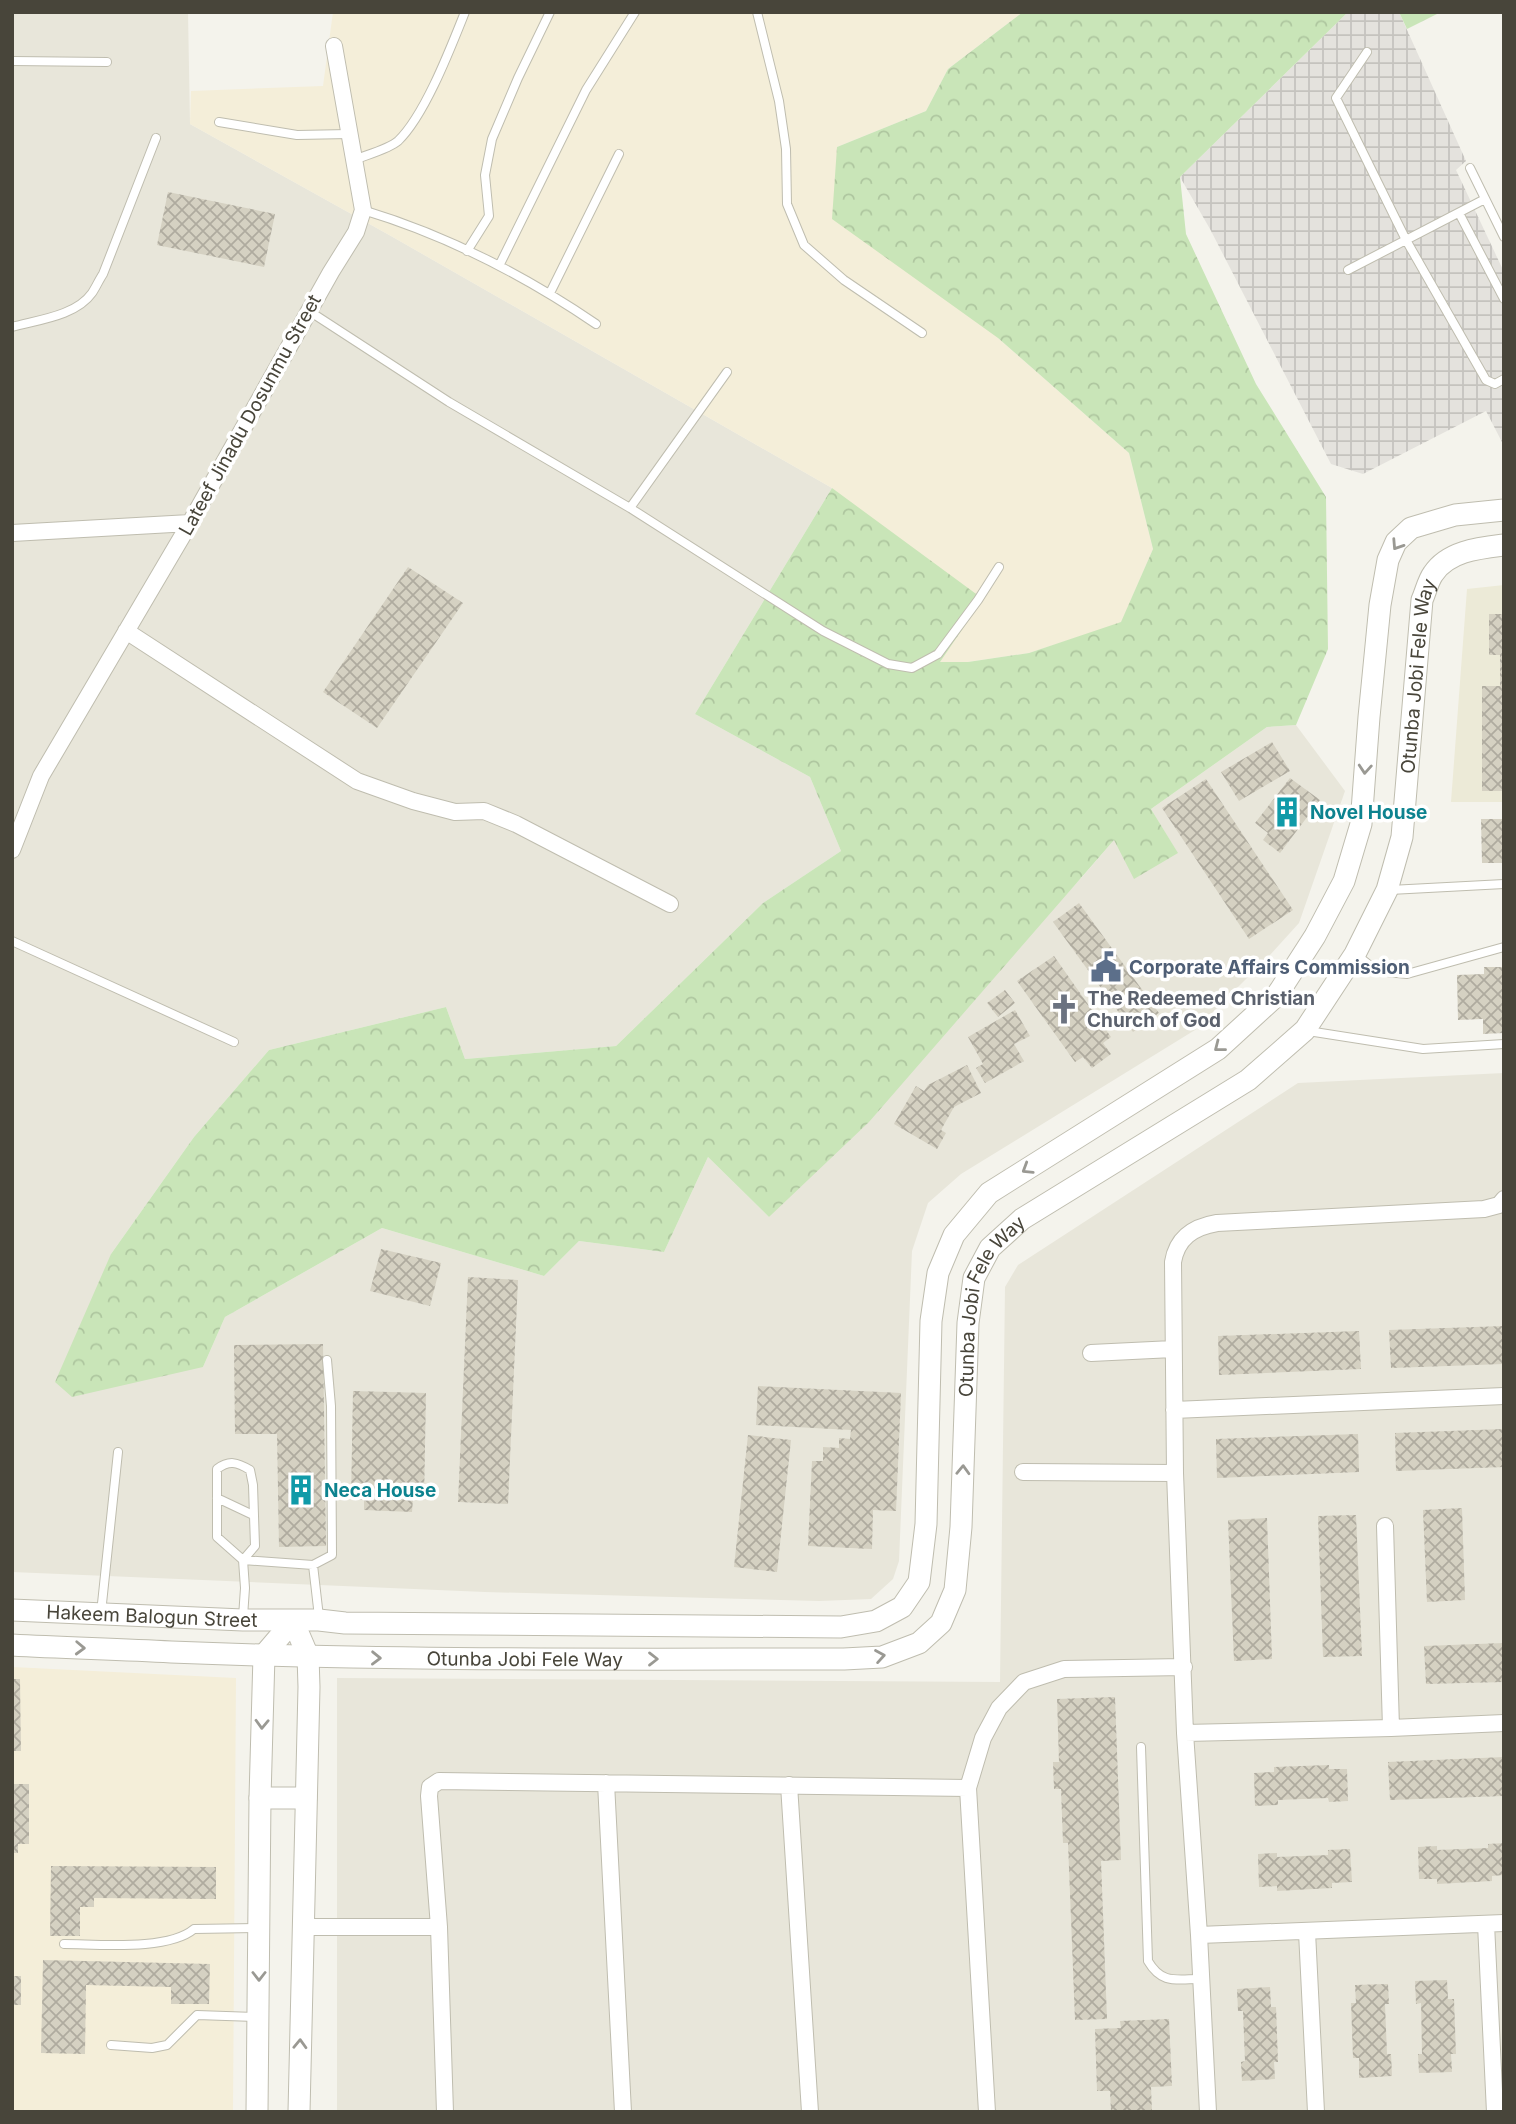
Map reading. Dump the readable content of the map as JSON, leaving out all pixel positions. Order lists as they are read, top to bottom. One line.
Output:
{"streets":{"street":["Lateef Jinadu Dosunmu Street","Otunba Jobi Fele Way","Hakeem Balogun Street"]},"crossings":[["Otunba Jobi Fele Way","Hakeem Balogun Street"]],"places":{"building":["Novel House","Neca House"],"public building":["Corporate Affairs Commission"],"church":["The Redeemed Christian Church of God"]}}
